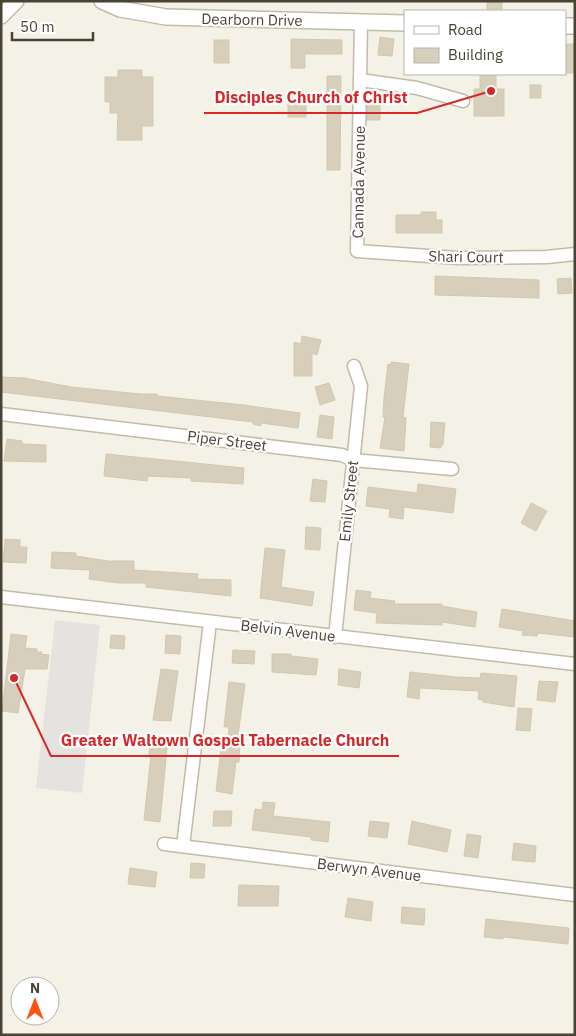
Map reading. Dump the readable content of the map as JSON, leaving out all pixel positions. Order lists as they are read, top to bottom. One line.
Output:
{"streets":{"street":["Dearborn Drive","Cannada Avenue","Shari Court","Piper Street","Emily Street","Belvin Avenue","Berwyn Avenue"]},"crossings":[["Dearborn Drive","Cannada Avenue"],["Cannada Avenue","Shari Court"],["Piper Street","Emily Street"],["Emily Street","Belvin Avenue"]],"places":["Disciples Church of Christ","Greater Waltown Gospel Tabernacle Church"],"legend":["Road","Building"],"scale_bar":"50 m","north":"top"}
